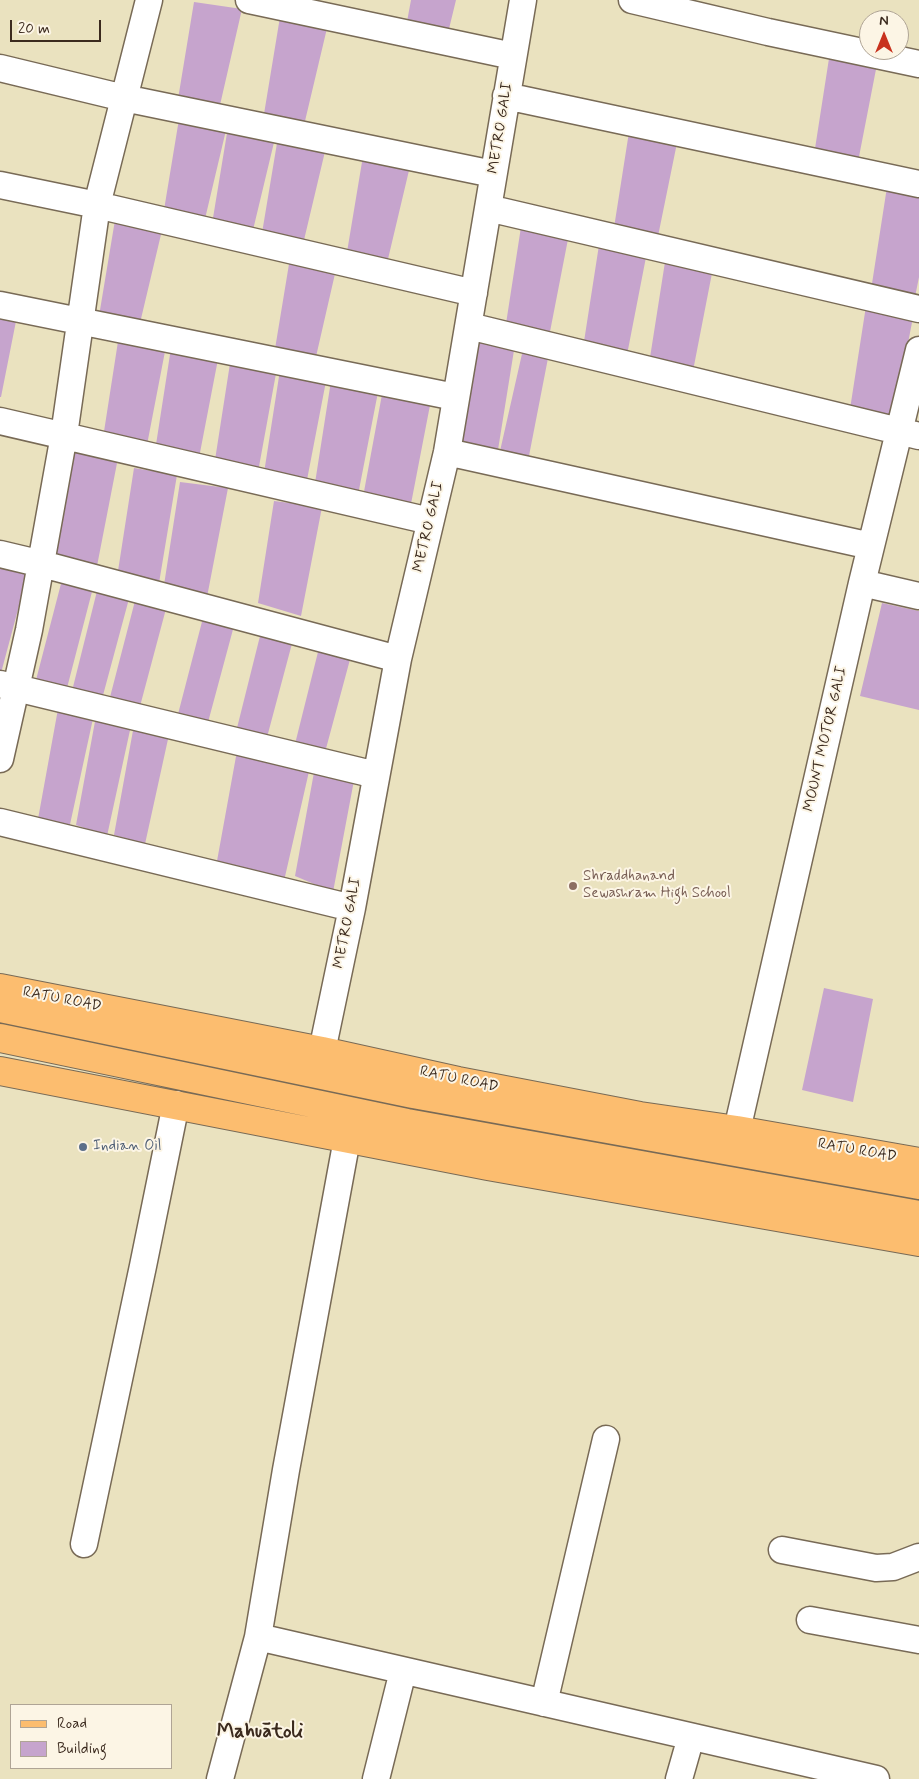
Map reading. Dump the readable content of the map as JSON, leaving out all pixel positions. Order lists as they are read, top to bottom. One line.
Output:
{"streets":{"main road":["RATU ROAD"],"street":["METRO GALI","MOUNT MOTOR GALI"]},"crossings":[["METRO GALI","RATU ROAD"],["MOUNT MOTOR GALI","RATU ROAD"]],"districts":["Mahuātoli"],"places":["Shraddhanand Sewashram High School","Indian Oil"],"legend":["Road","Building"],"scale_bar":"20 m","north":"top"}
